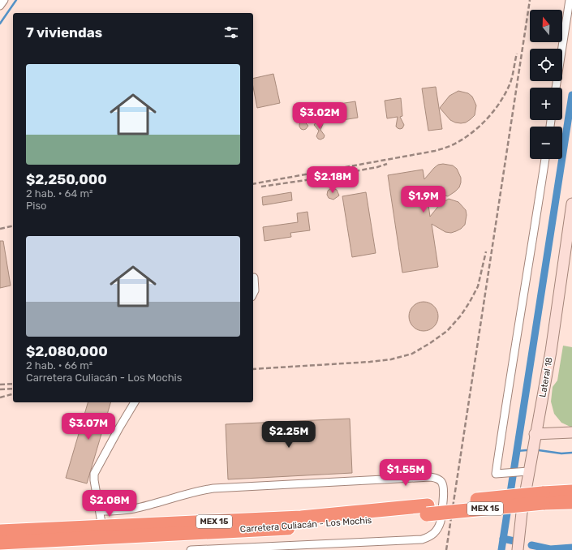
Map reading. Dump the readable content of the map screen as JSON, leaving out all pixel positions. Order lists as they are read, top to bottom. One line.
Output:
{"streets":{"highway":["MEX 15","Carretera Culiacán - Los Mochis"],"street":["Lateral 18"]},"north":"top","page":{"map_buttons":["+","−"],"heading":"7 viviendas","list":[{"name":"$2,250,000","note":"2 hab. · 64 m² · Piso"},{"name":"$2,080,000","note":"2 hab. · 66 m² · Carretera Culiacán - Los Mochis"}],"price":["$3.02M","$2.18M","$1.9M","$3.07M","$2.25M","$1.55M","$2.08M"]}}
